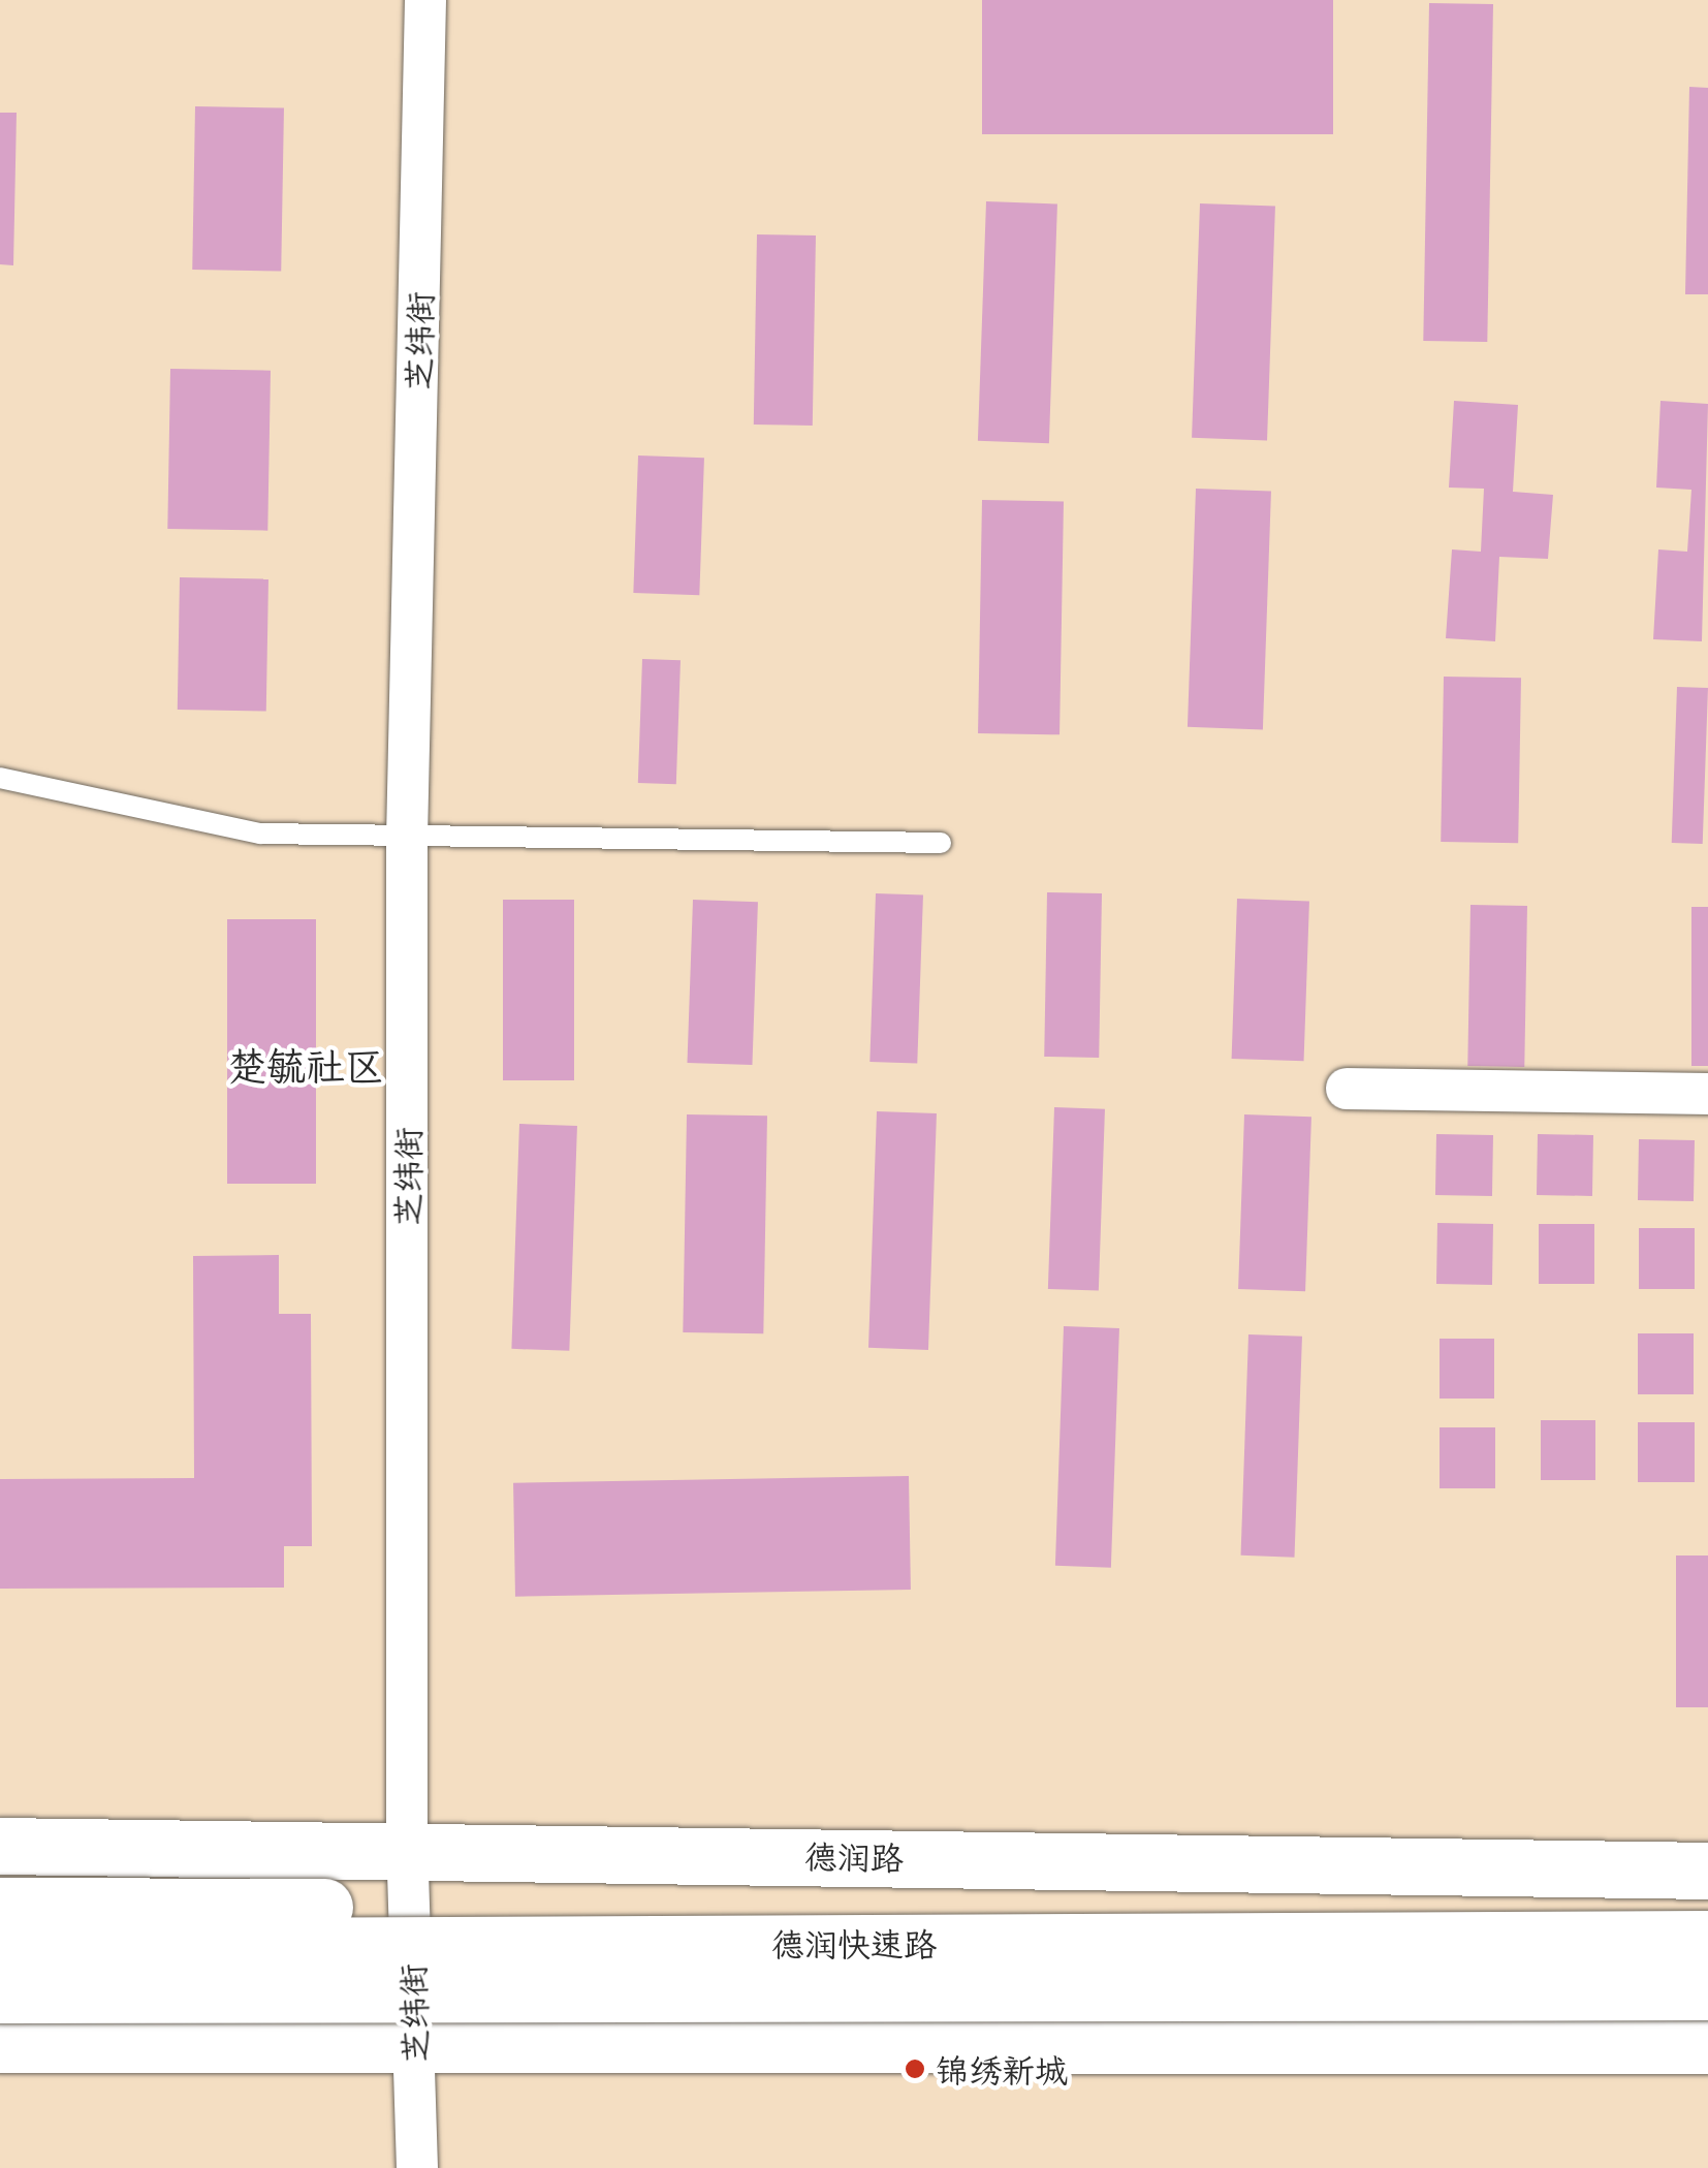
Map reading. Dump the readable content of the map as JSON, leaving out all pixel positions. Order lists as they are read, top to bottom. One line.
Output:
{"streets":{"main road":["德润路","德润快速路"],"street":["芝纬街"]},"crossings":[["芝纬街","德润路"]],"districts":["楚毓社区"],"places":["锦绣新城"]}
